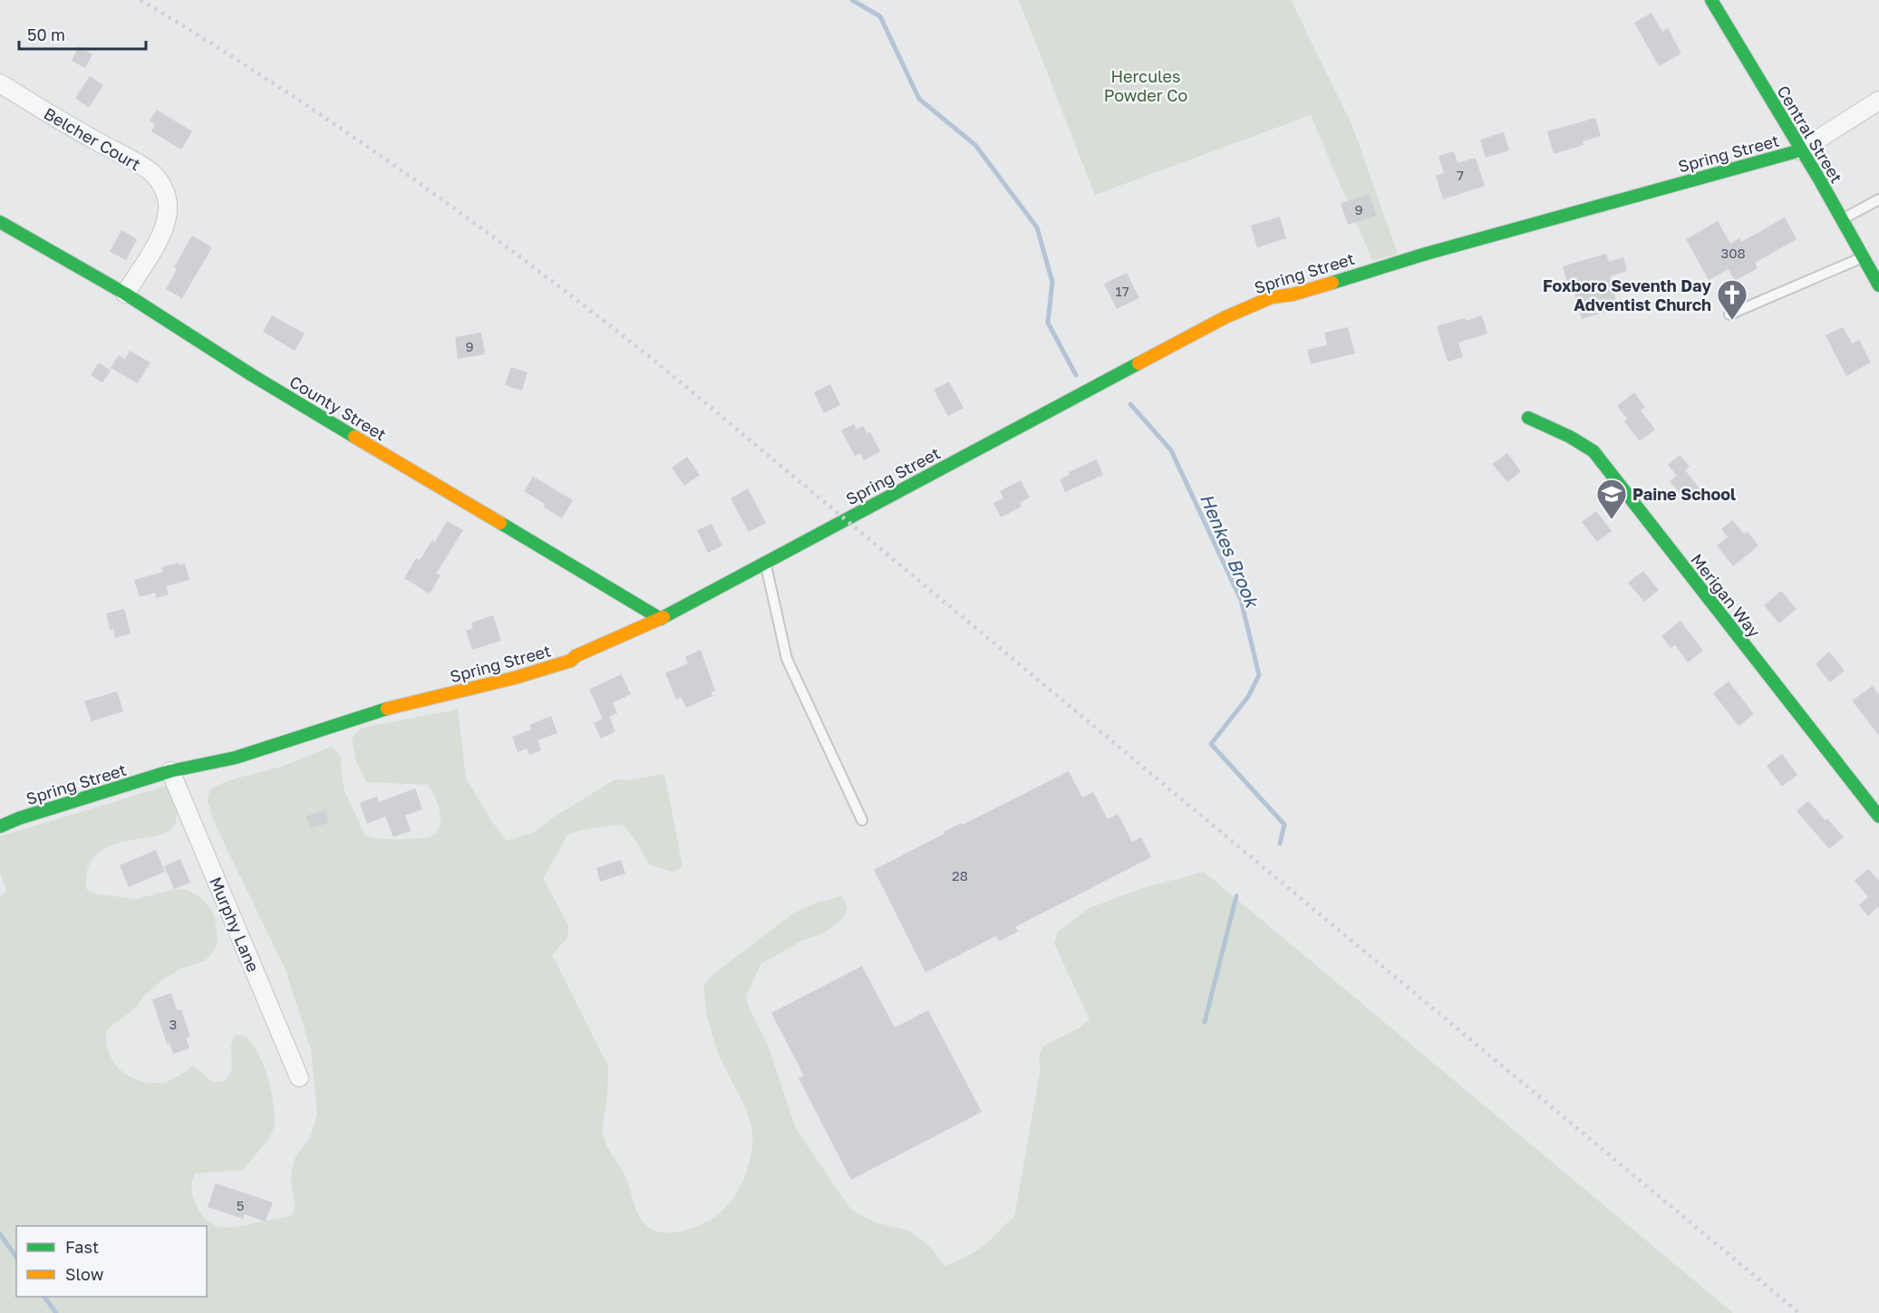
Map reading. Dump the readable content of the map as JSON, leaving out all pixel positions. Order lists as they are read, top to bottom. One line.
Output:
{"streets":{"street":["Central Street","Belcher Court","Spring Street","County Street","Merigan Way","Murphy Lane"]},"crossings":[["Central Street","Spring Street"],["Belcher Court","County Street"],["Spring Street","County Street"],["Spring Street","Murphy Lane"]],"water":["Henkes Brook"],"parks":["Hercules Powder Co"],"places":{"church":["Foxboro Seventh Day Adventist Church"],"school or university":["Paine School"]},"house_numbers":["7","9","308","17","9","28","3","5"],"legend":["Fast","Slow"],"scale_bar":"50 m"}
